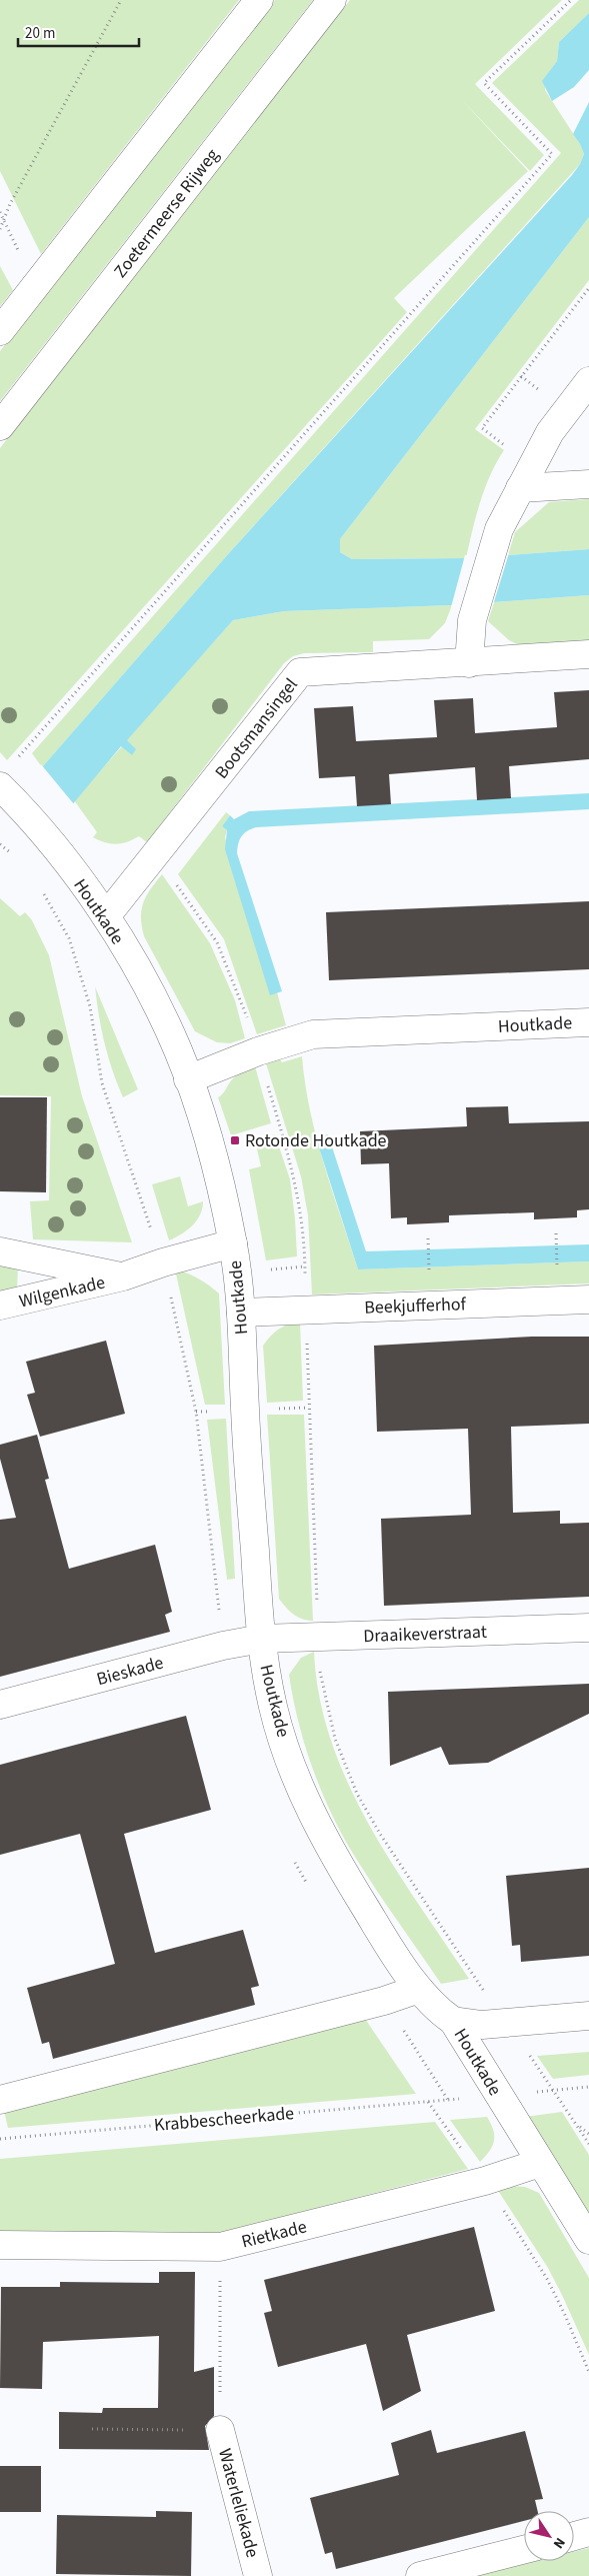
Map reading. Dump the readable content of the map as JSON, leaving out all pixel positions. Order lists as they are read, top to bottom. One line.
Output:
{"streets":{"street":["Zoetermeerse Rijweg","Bootsmansingel","Houtkade","Wilgenkade","Beekjufferhof","Draaikeverstraat","Bieskade","Rietkade","Waterleliekade"],"path":["Krabbescheerkade"]},"crossings":[["Bootsmansingel","Houtkade"],["Houtkade","Wilgenkade"],["Houtkade","Beekjufferhof"],["Houtkade","Draaikeverstraat"],["Houtkade","Bieskade"],["Houtkade","Rietkade"],["Draaikeverstraat","Bieskade"]],"places":{"transit":["Rotonde Houtkade"]},"scale_bar":"20 m","north":"bottom right"}
